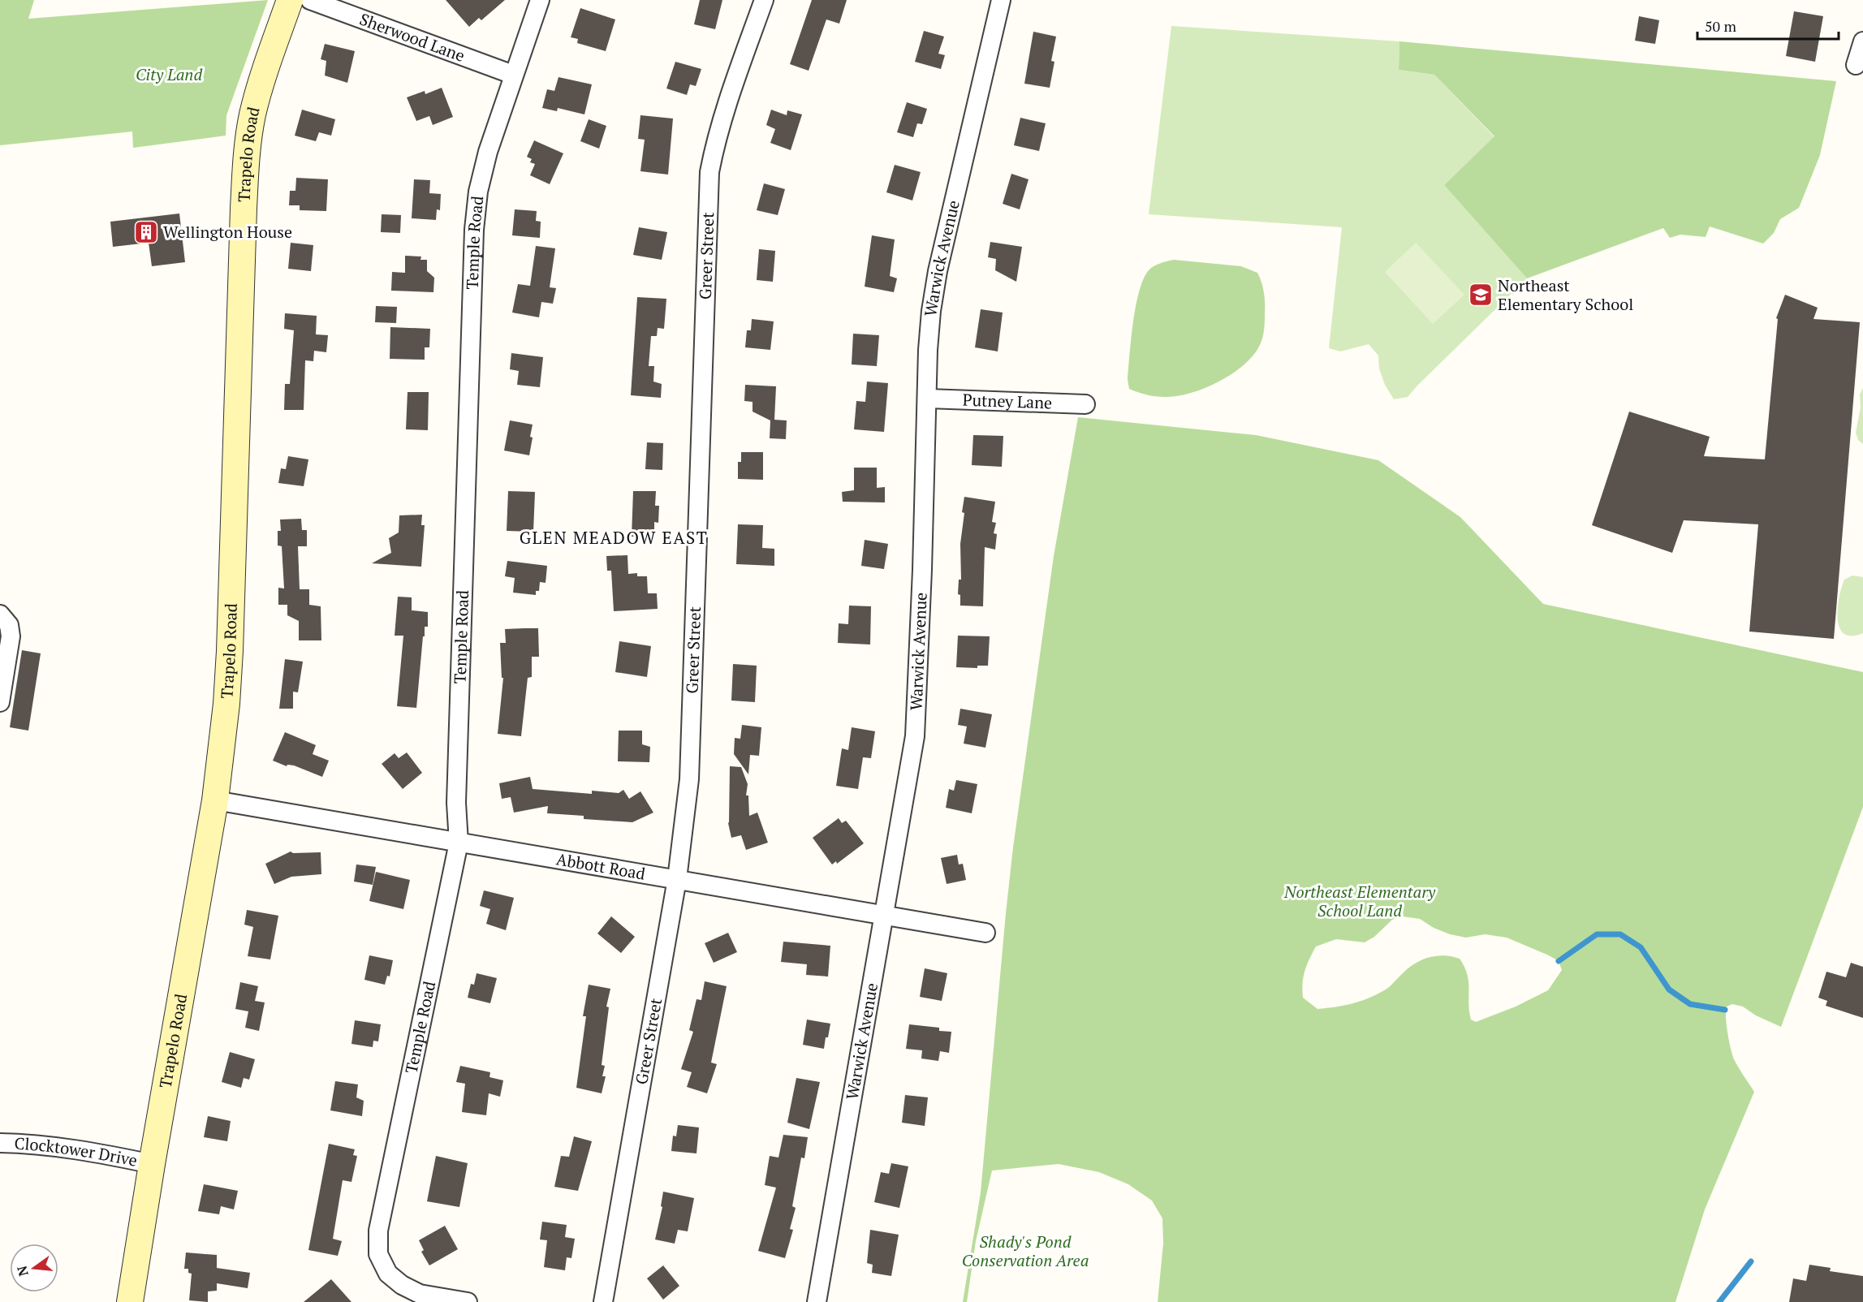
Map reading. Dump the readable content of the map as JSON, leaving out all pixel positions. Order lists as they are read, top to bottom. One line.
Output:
{"streets":{"main road":["Trapelo Road"],"street":["Sherwood Lane","Temple Road","Greer Street","Warwick Avenue","Putney Lane","Abbott Road","Clocktower Drive"]},"crossings":[["Sherwood Lane","Temple Road"],["Trapelo Road","Abbott Road"],["Trapelo Road","Clocktower Drive"],["Temple Road","Abbott Road"],["Greer Street","Abbott Road"],["Warwick Avenue","Putney Lane"],["Warwick Avenue","Abbott Road"]],"districts":["GLEN MEADOW EAST"],"parks":["City Land","Northeast Elementary School Land","Shady's Pond Conservation Area"],"places":{"building":["Wellington House"],"school or university":["Northeast Elementary School"]},"scale_bar":"50 m","north":"left"}
